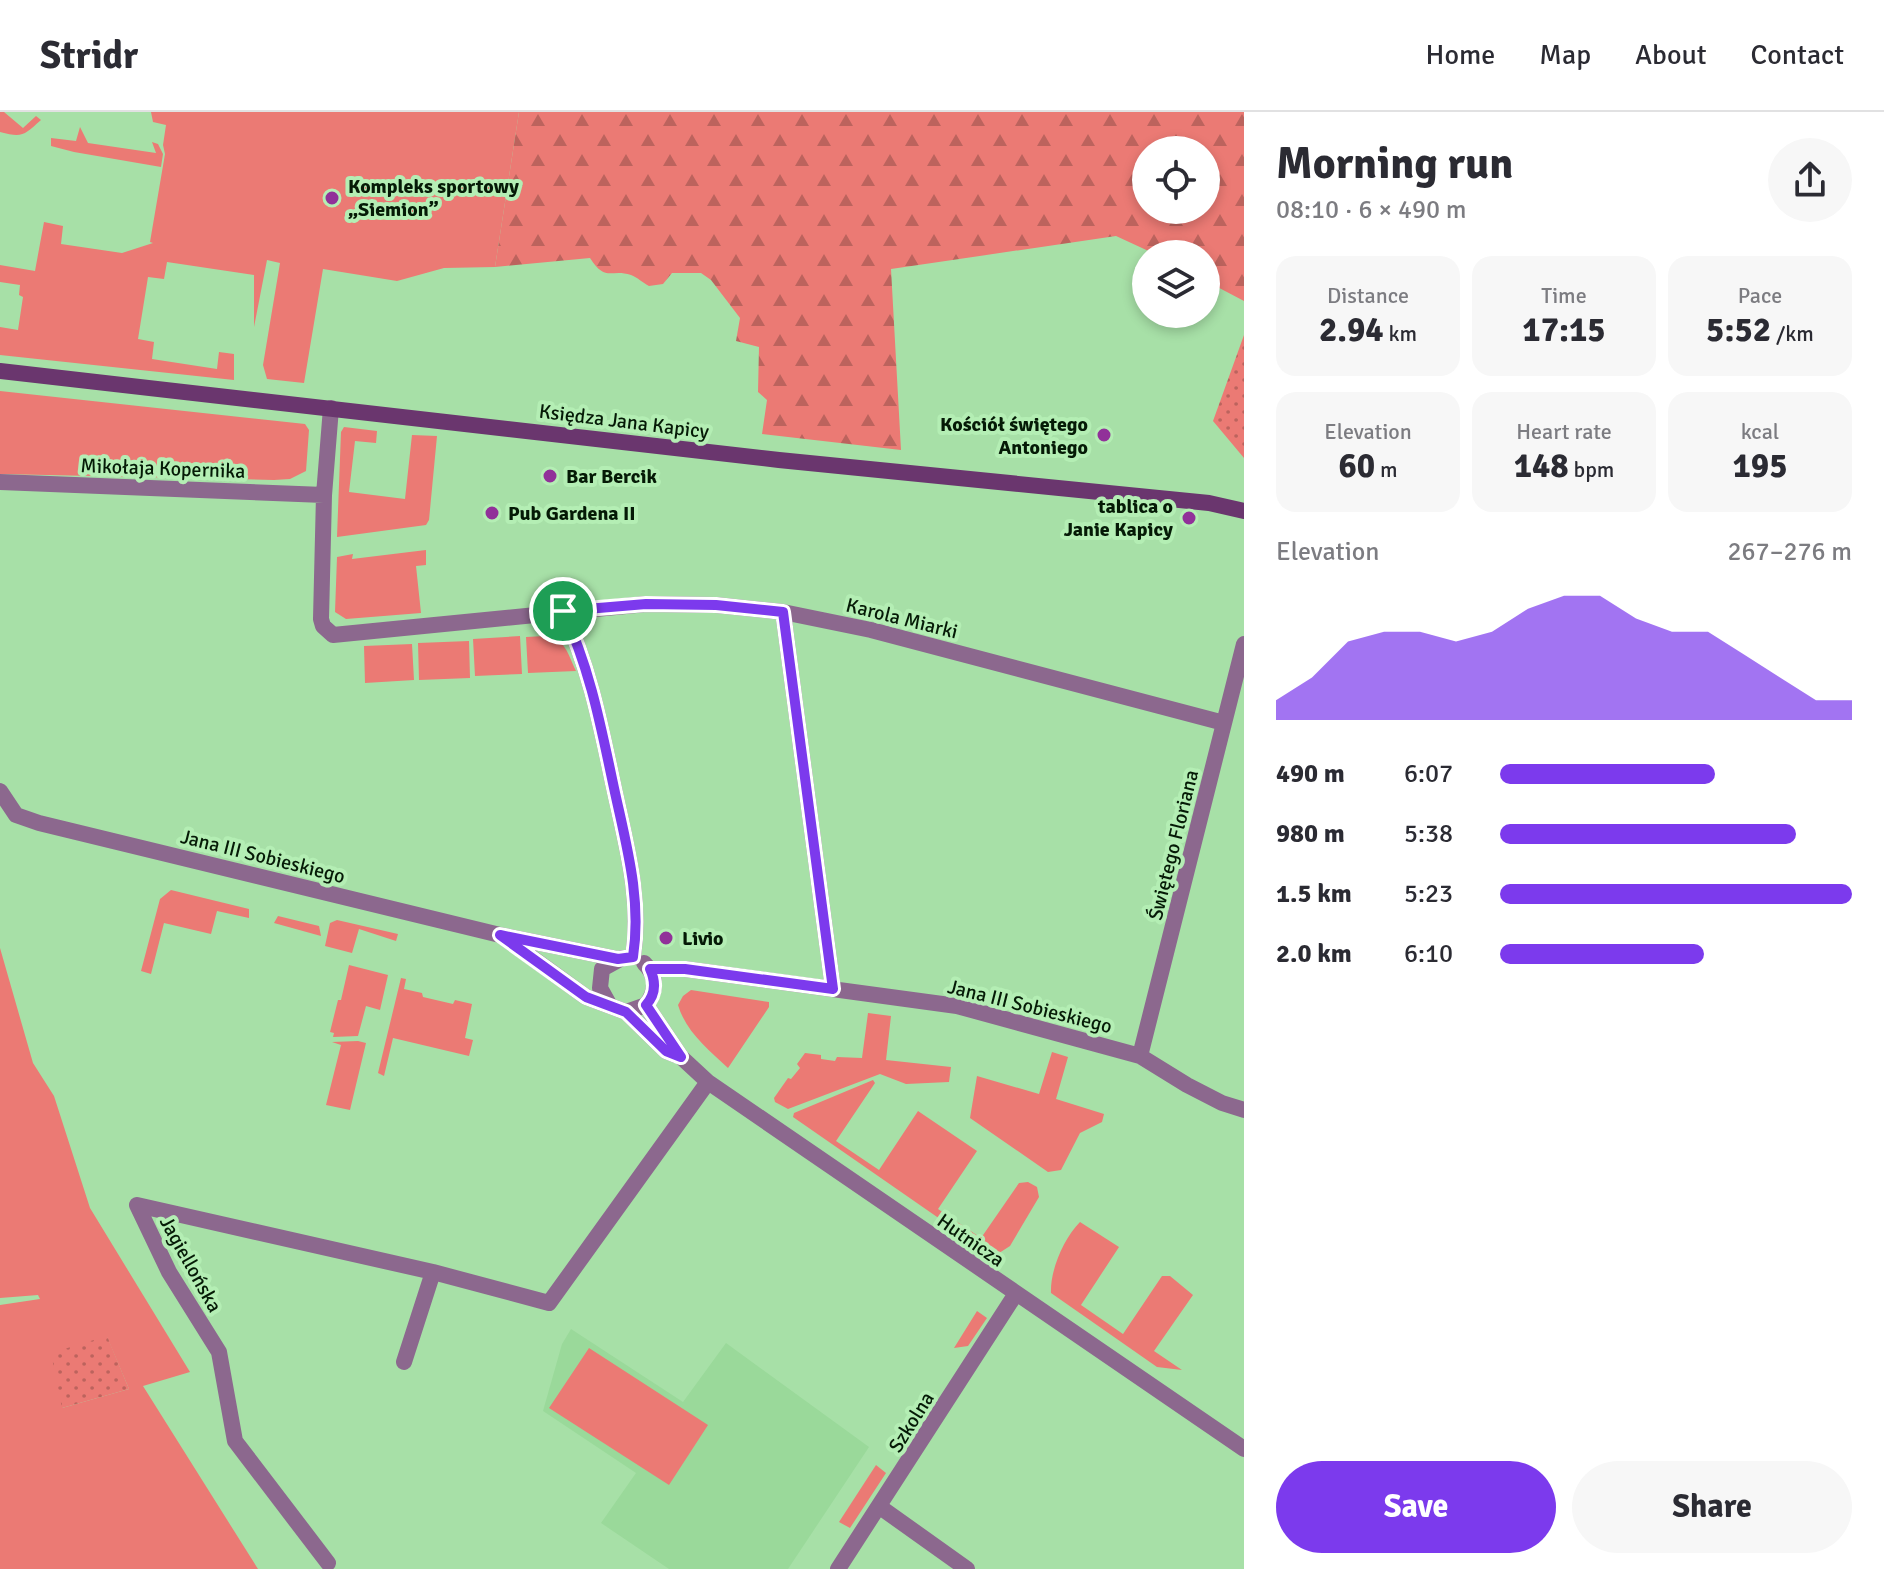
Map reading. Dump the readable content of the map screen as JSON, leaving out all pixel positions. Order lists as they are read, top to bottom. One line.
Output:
{"streets":{"street":["Księdza Jana Kapicy","Mikołaja Kopernika","Karola Miarki","Świętego Floriana","Jana III Sobieskiego","Hutnicza","Jagiellońska","Szkolna"]},"crossings":[["Karola Miarki","Świętego Floriana"],["Świętego Floriana","Jana III Sobieskiego"],["Jana III Sobieskiego","Hutnicza"],["Hutnicza","Jagiellońska"],["Hutnicza","Szkolna"]],"places":["Kompleks sportowy „Siemion”","Kościół świętego Antoniego","Bar Bercik","Pub Gardena II","tablica o Janie Kapicy","Livio"],"page":{"header":"Stridr","nav":["Home","Map","About","Contact"],"heading":["Morning run","08:10 · 6 × 490 m"],"stats":[["Distance","2.94 km"],["Time","17:15"],["Pace","5:52 /km"],["Elevation","60 m"],["Heart rate","148 bpm"],["kcal","195"]],"chart":["Elevation","267–276 m"],"list":[{"name":"490 m","note":"6:07"},{"name":"980 m","note":"5:38"},{"name":"1.5 km","note":"5:23"},{"name":"2.0 km","note":"6:10"}],"buttons":["Save","Share"]}}
